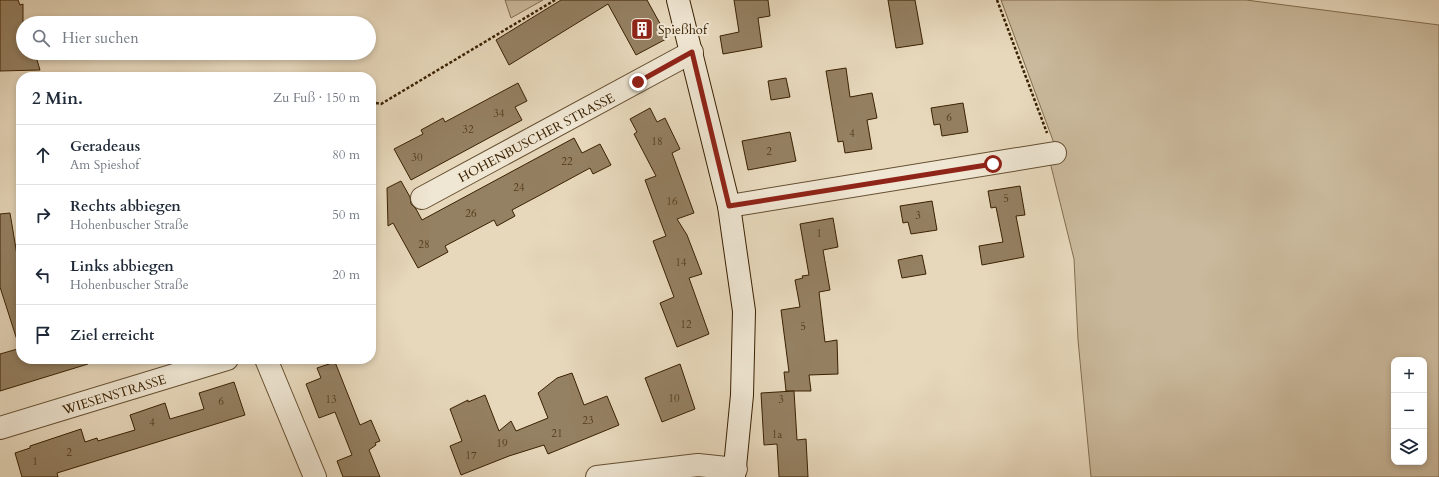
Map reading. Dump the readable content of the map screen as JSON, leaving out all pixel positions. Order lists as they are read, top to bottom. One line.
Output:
{"streets":{"street":["HOHENBUSCHER STRASSE","WIESENSTRASSE"]},"places":{"building":["Spießhof"]},"house_numbers":["34","6","32","4","18","2","30","22","24","5","16","26","3","1","28","14","12","5","10","13","3","6","23","4","21","1a","19","2","17","1"],"page":{"search":"Hier suchen","heading":["2 Min.","Zu Fuß · 150 m"],"list":[["Geradeaus","Am Spieshof","80 m"],["Rechts abbiegen","Hohenbuscher Straße","50 m"],["Links abbiegen","Hohenbuscher Straße","20 m"],"Ziel erreicht"],"map_buttons":["+","−"]}}
